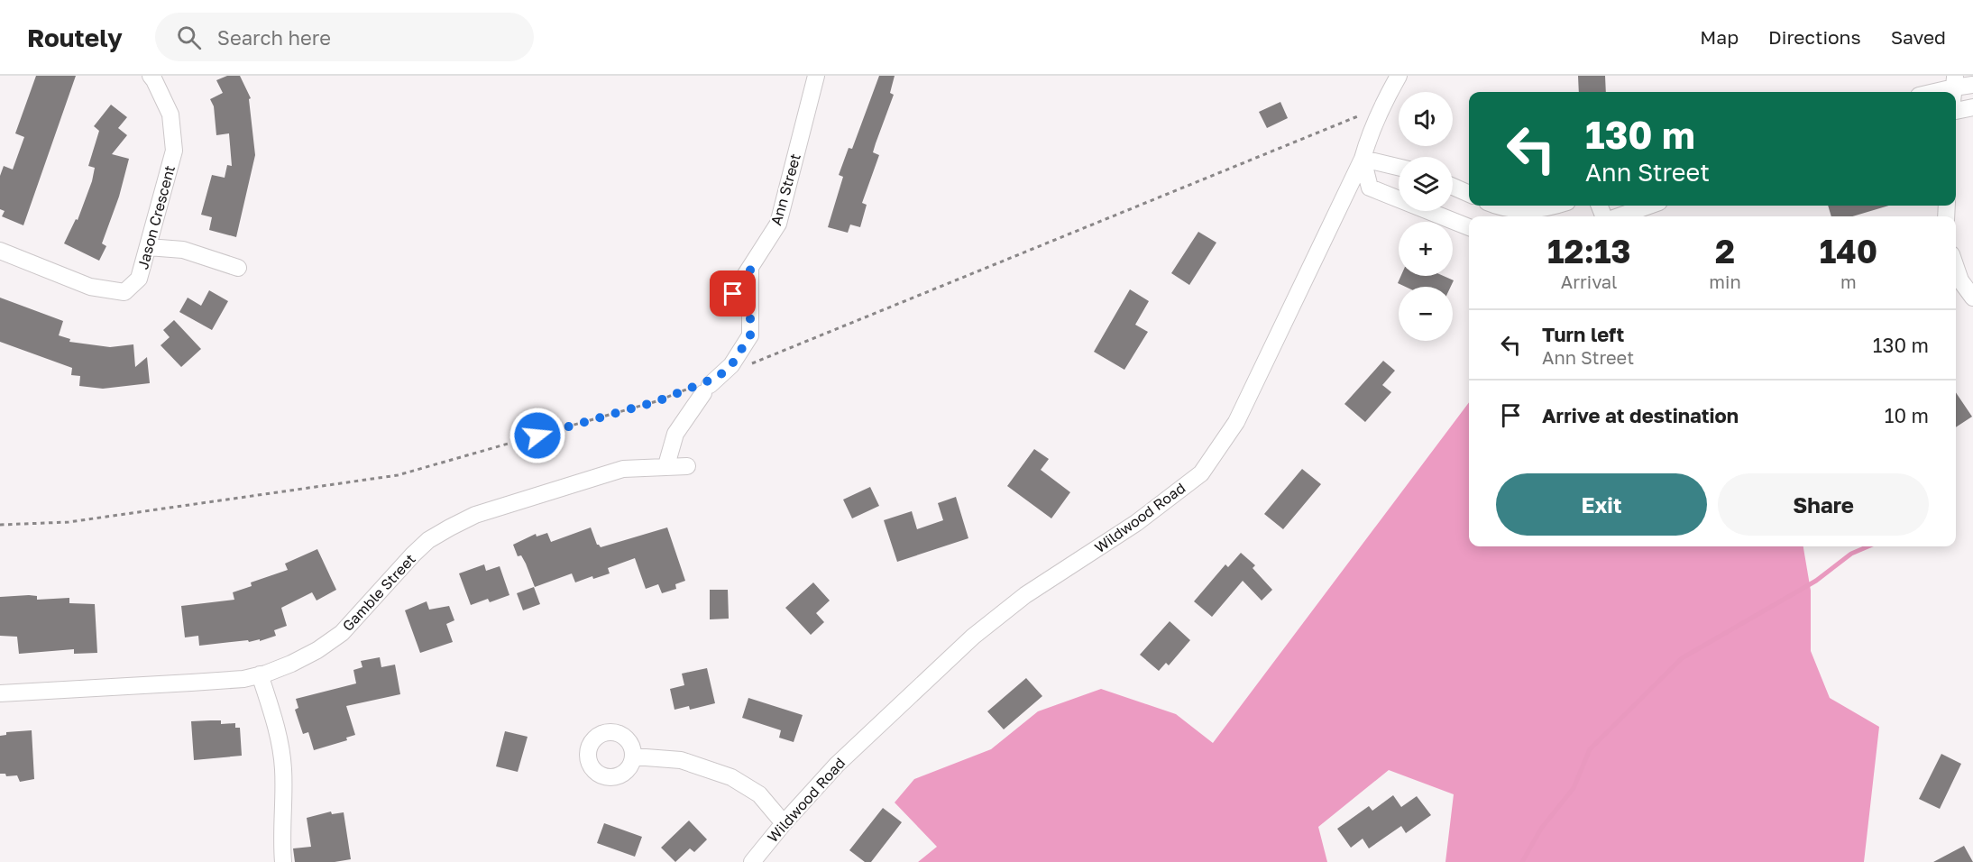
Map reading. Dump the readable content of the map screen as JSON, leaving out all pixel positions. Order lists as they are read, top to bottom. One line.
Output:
{"streets":{"street":["Ann Street","Jason Crescent","Wildwood Road","Gamble Street"]},"page":{"header":"Routely","search":"Search here","nav":["Map","Directions","Saved"],"map_buttons":["+","−"],"turn":["130 m","Ann Street"],"eta":["12:13","Arrival","2","min","140","m"],"list":[{"name":"Turn left","note":"Ann Street","value":"130 m"},{"name":"Arrive at destination","value":"10 m"}],"buttons":["Exit","Share"]}}
